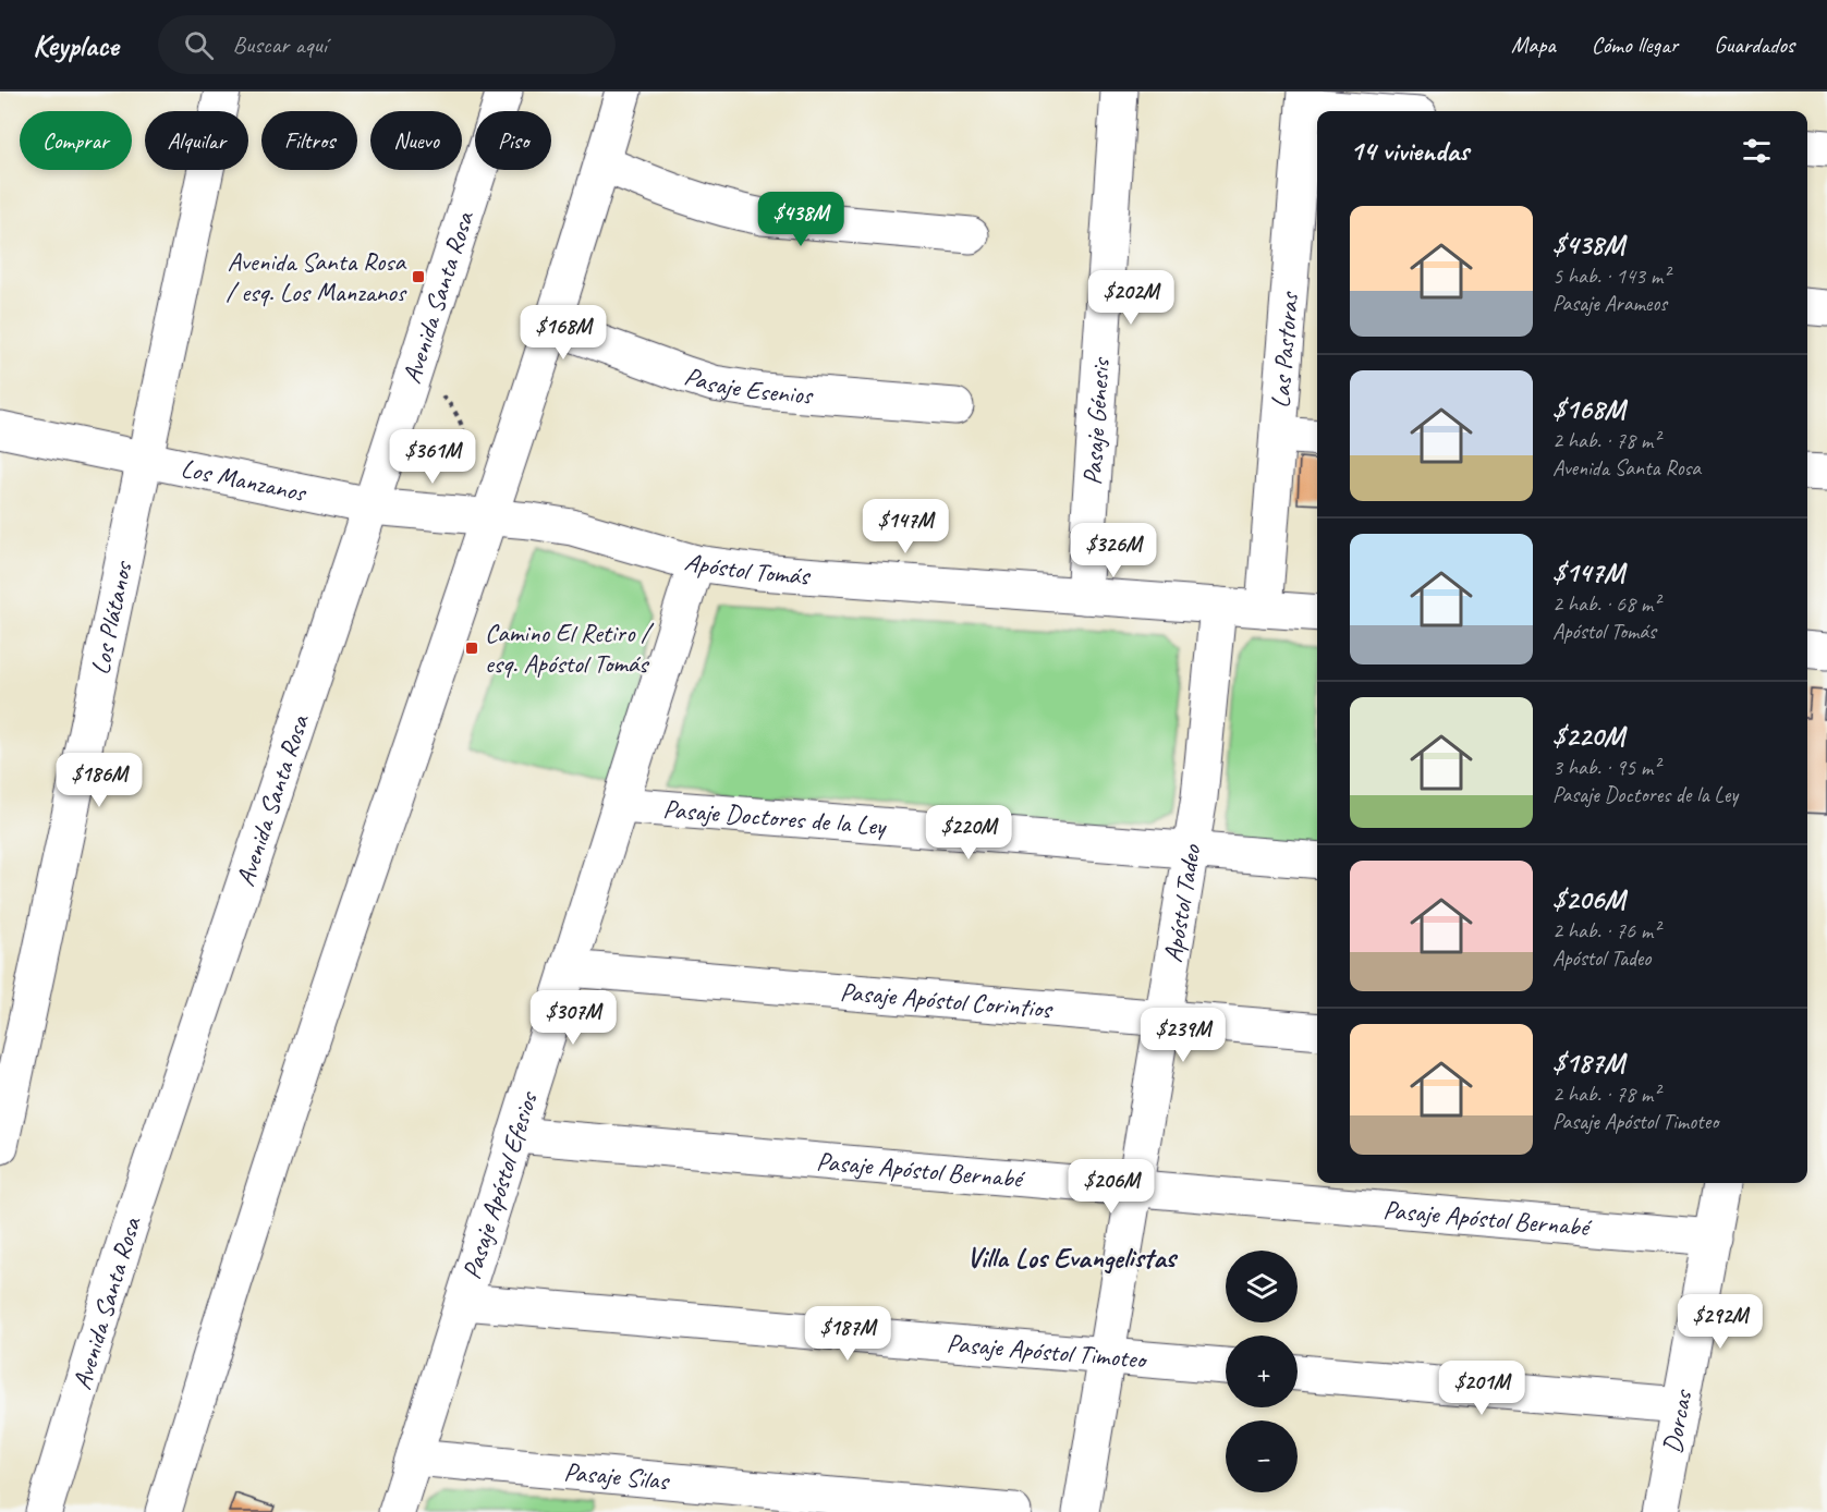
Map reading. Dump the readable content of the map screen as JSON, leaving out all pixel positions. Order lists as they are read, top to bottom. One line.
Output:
{"streets":{"street":["Avenida Santa Rosa","Las Pastoras","Pasaje Esenios","Pasaje Génesis","Los Manzanos","Apóstol Tomás","Los Plátanos","Pasaje Doctores de la Ley","Apóstol Tadeo","Pasaje Apóstol Corintios","Pasaje Apóstol Bernabé","Pasaje Apóstol Efesios","Pasaje Apóstol Timoteo","Dorcas","Pasaje Silas"]},"crossings":[["Avenida Santa Rosa","Los Manzanos"],["Las Pastoras","Apóstol Tomás"],["Pasaje Génesis","Apóstol Tomás"],["Los Manzanos","Apóstol Tomás"],["Los Manzanos","Los Plátanos"],["Apóstol Tomás","Apóstol Tadeo"],["Apóstol Tomás","Pasaje Apóstol Efesios"],["Pasaje Doctores de la Ley","Apóstol Tadeo"],["Pasaje Doctores de la Ley","Pasaje Apóstol Efesios"],["Apóstol Tadeo","Pasaje Apóstol Corintios"],["Apóstol Tadeo","Pasaje Apóstol Bernabé"],["Apóstol Tadeo","Pasaje Apóstol Timoteo"],["Pasaje Apóstol Corintios","Pasaje Apóstol Efesios"],["Pasaje Apóstol Bernabé","Pasaje Apóstol Efesios"],["Pasaje Apóstol Bernabé","Dorcas"],["Pasaje Apóstol Efesios","Pasaje Apóstol Timoteo"],["Pasaje Apóstol Efesios","Pasaje Silas"]],"districts":["Villa Los Evangelistas"],"places":{"transit":["Avenida Santa Rosa / esq. Los Manzanos","Camino El Retiro / esq. Apóstol Tomás"]},"page":{"header":"Keyplace","search":"Buscar aquí","nav":["Mapa","Cómo llegar","Guardados"],"chip":["Comprar","Alquilar","Filtros","Nuevo","Piso"],"heading":"14 viviendas","list":[{"name":"$438M","note":"5 hab. · 143 m² · Pasaje Arameos"},{"name":"$168M","note":"2 hab. · 78 m² · Avenida Santa Rosa"},{"name":"$147M","note":"2 hab. · 68 m² · Apóstol Tomás"},{"name":"$220M","note":"3 hab. · 95 m² · Pasaje Doctores de la Ley"},{"name":"$206M","note":"2 hab. · 76 m² · Apóstol Tadeo"},{"name":"$187M","note":"2 hab. · 78 m² · Pasaje Apóstol Timoteo"}],"price":["$438M","$202M","$168M","$361M","$147M","$326M","$186M","$220M","$307M","$239M","$206M","$292M","$187M","$201M"],"map_buttons":["+","−"]}}
